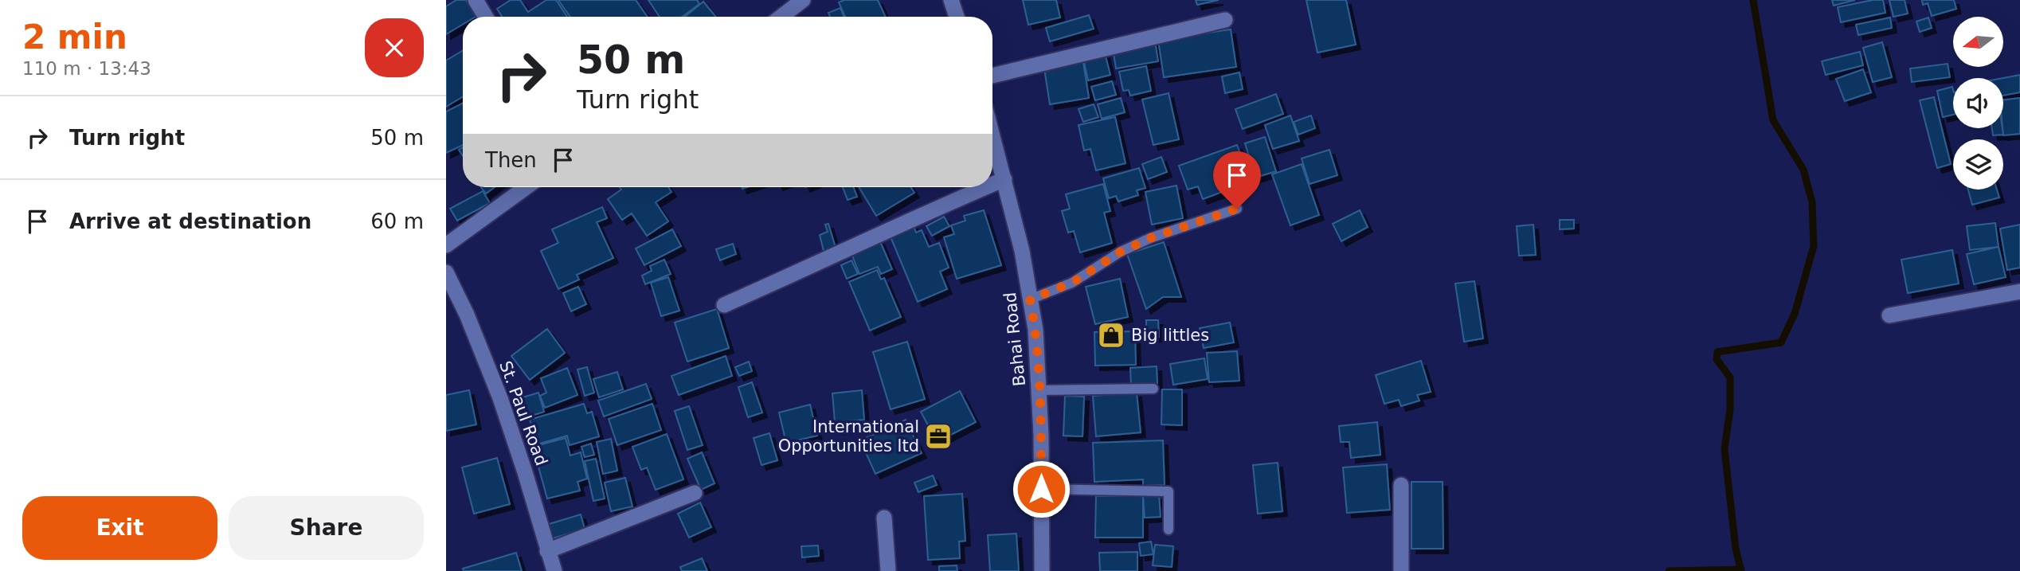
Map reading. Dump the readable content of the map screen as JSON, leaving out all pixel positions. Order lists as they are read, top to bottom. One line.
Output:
{"streets":{"street":["Bahai Road","St. Paul Road"]},"places":{"shop":["Big littles"],"office":["International Opportunities ltd"]},"north":"left","page":{"heading":["2 min","110 m · 13:43"],"turn":["50 m","Turn right"],"list":[{"name":"Turn right","value":"50 m"},{"name":"Arrive at destination","value":"60 m"}],"then":"Then","buttons":["Exit","Share"]}}
